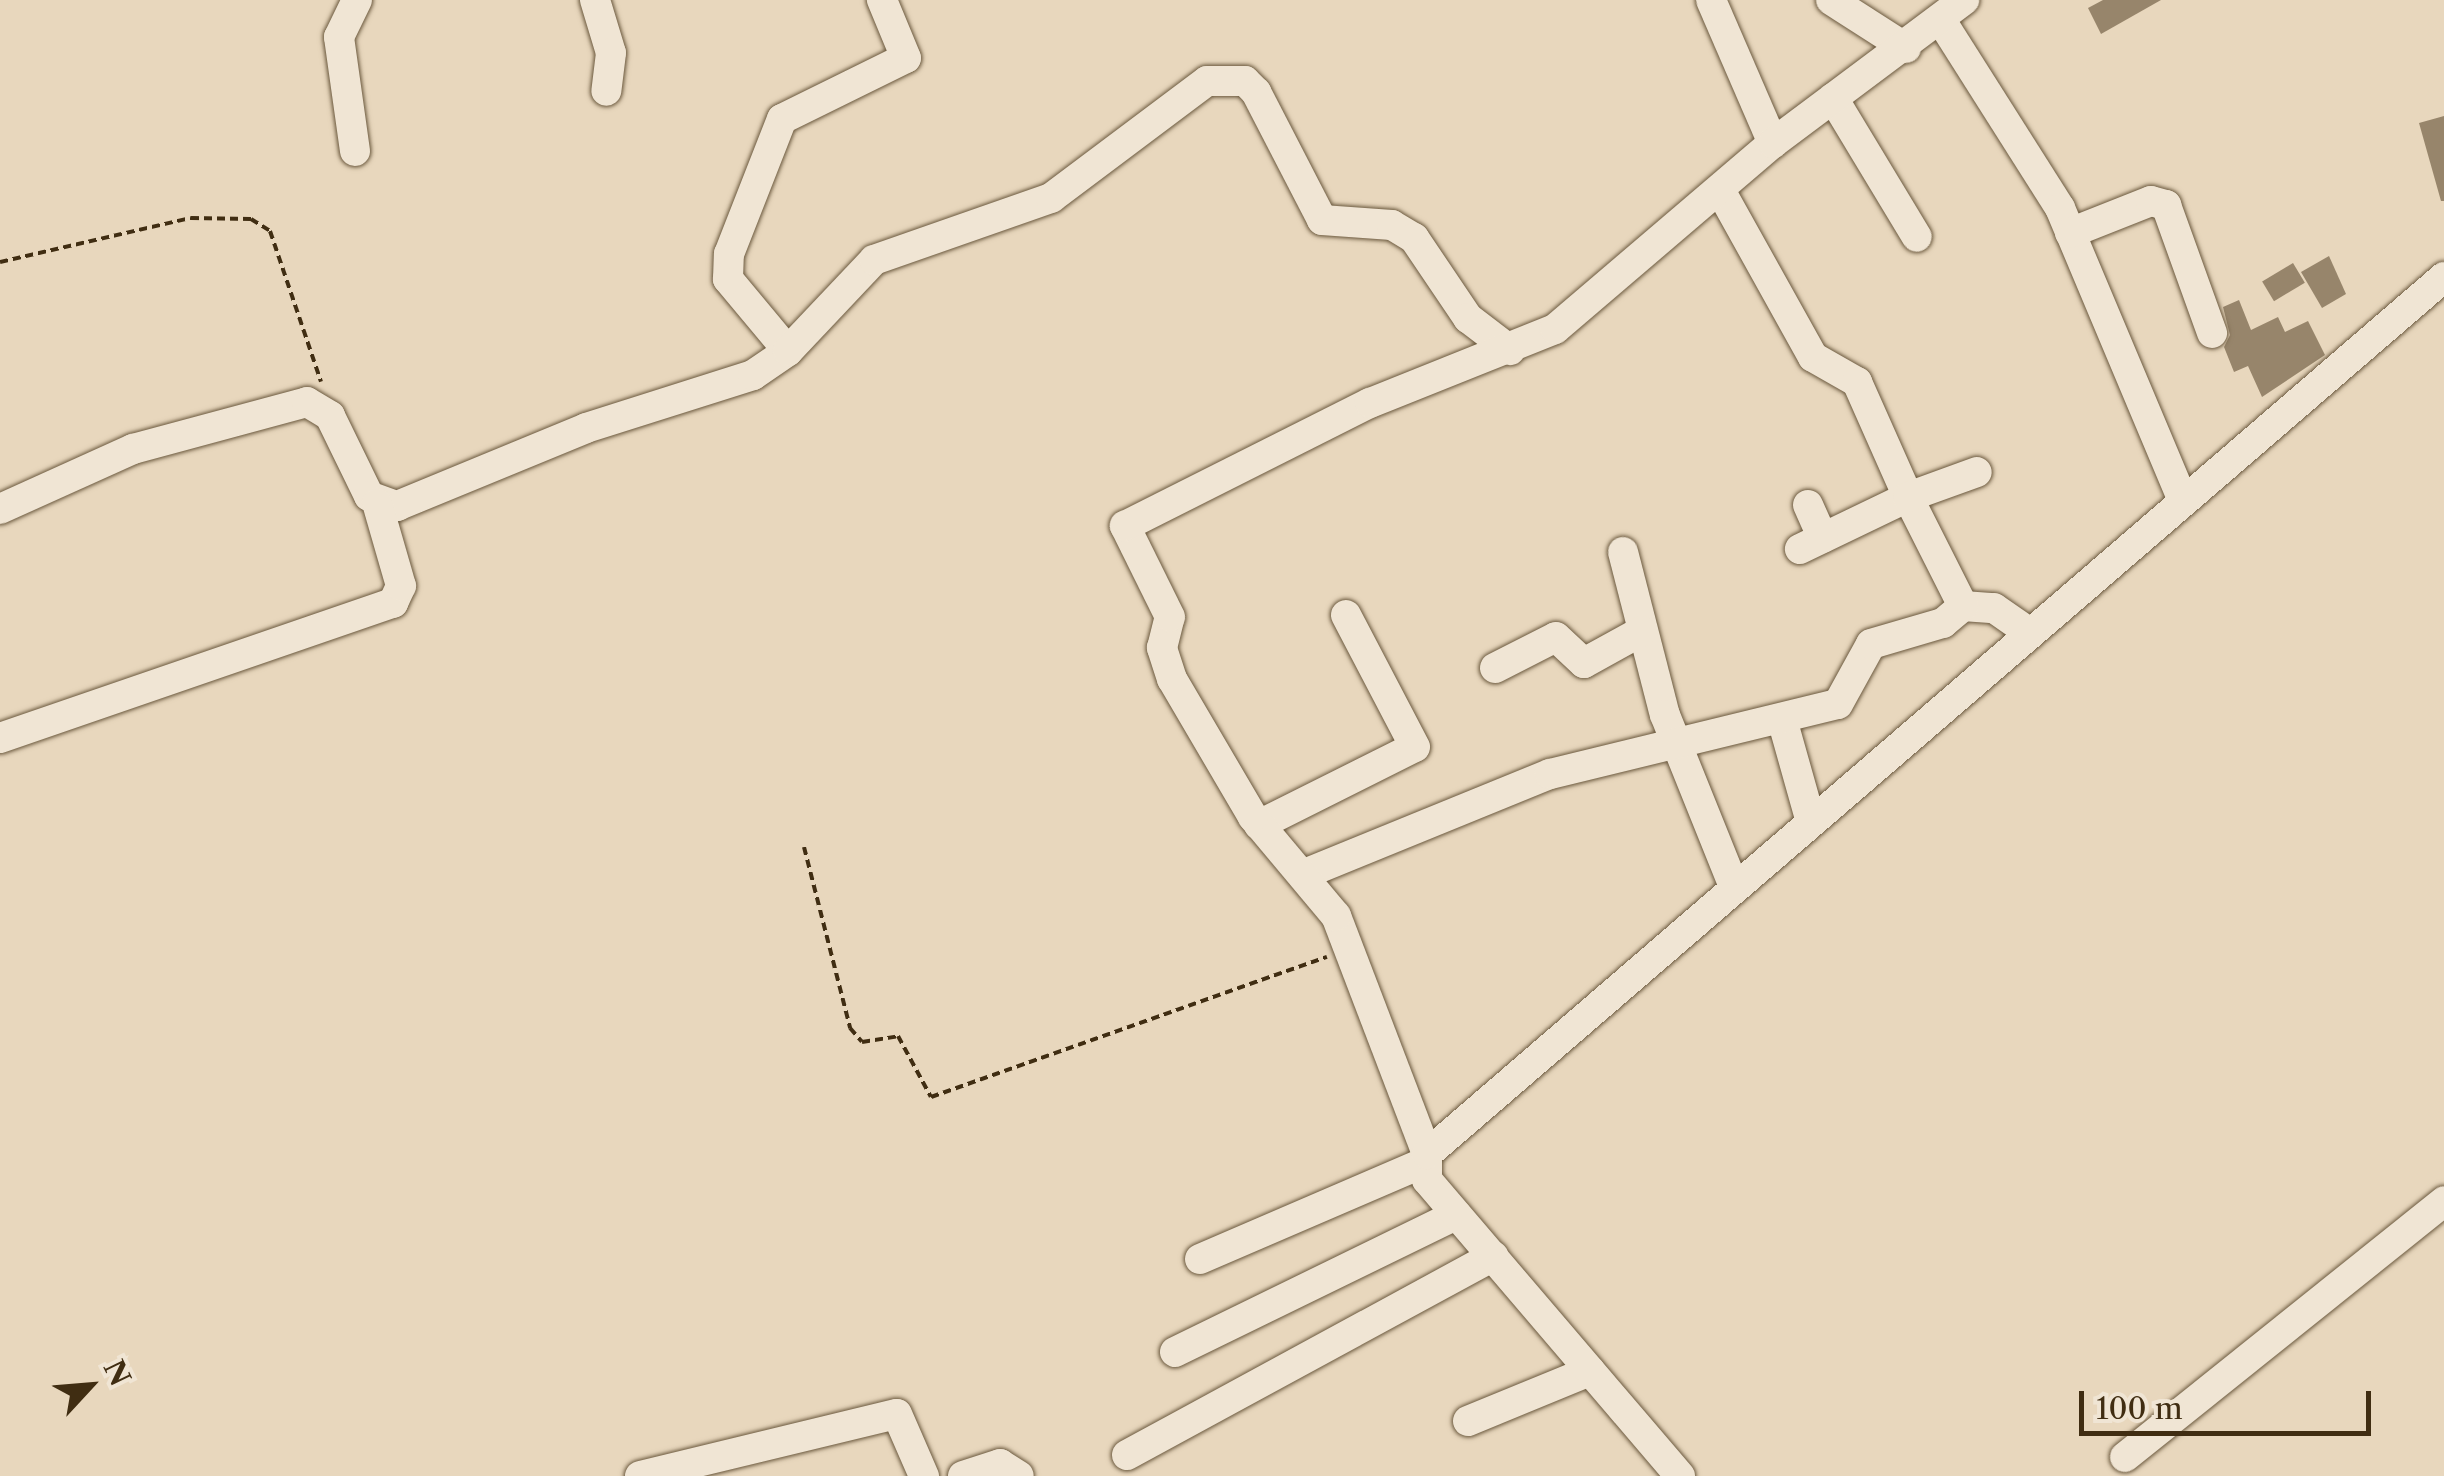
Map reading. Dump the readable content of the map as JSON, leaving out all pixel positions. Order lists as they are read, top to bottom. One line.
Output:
{"scale_bar":"100 m","north":"top right"}
